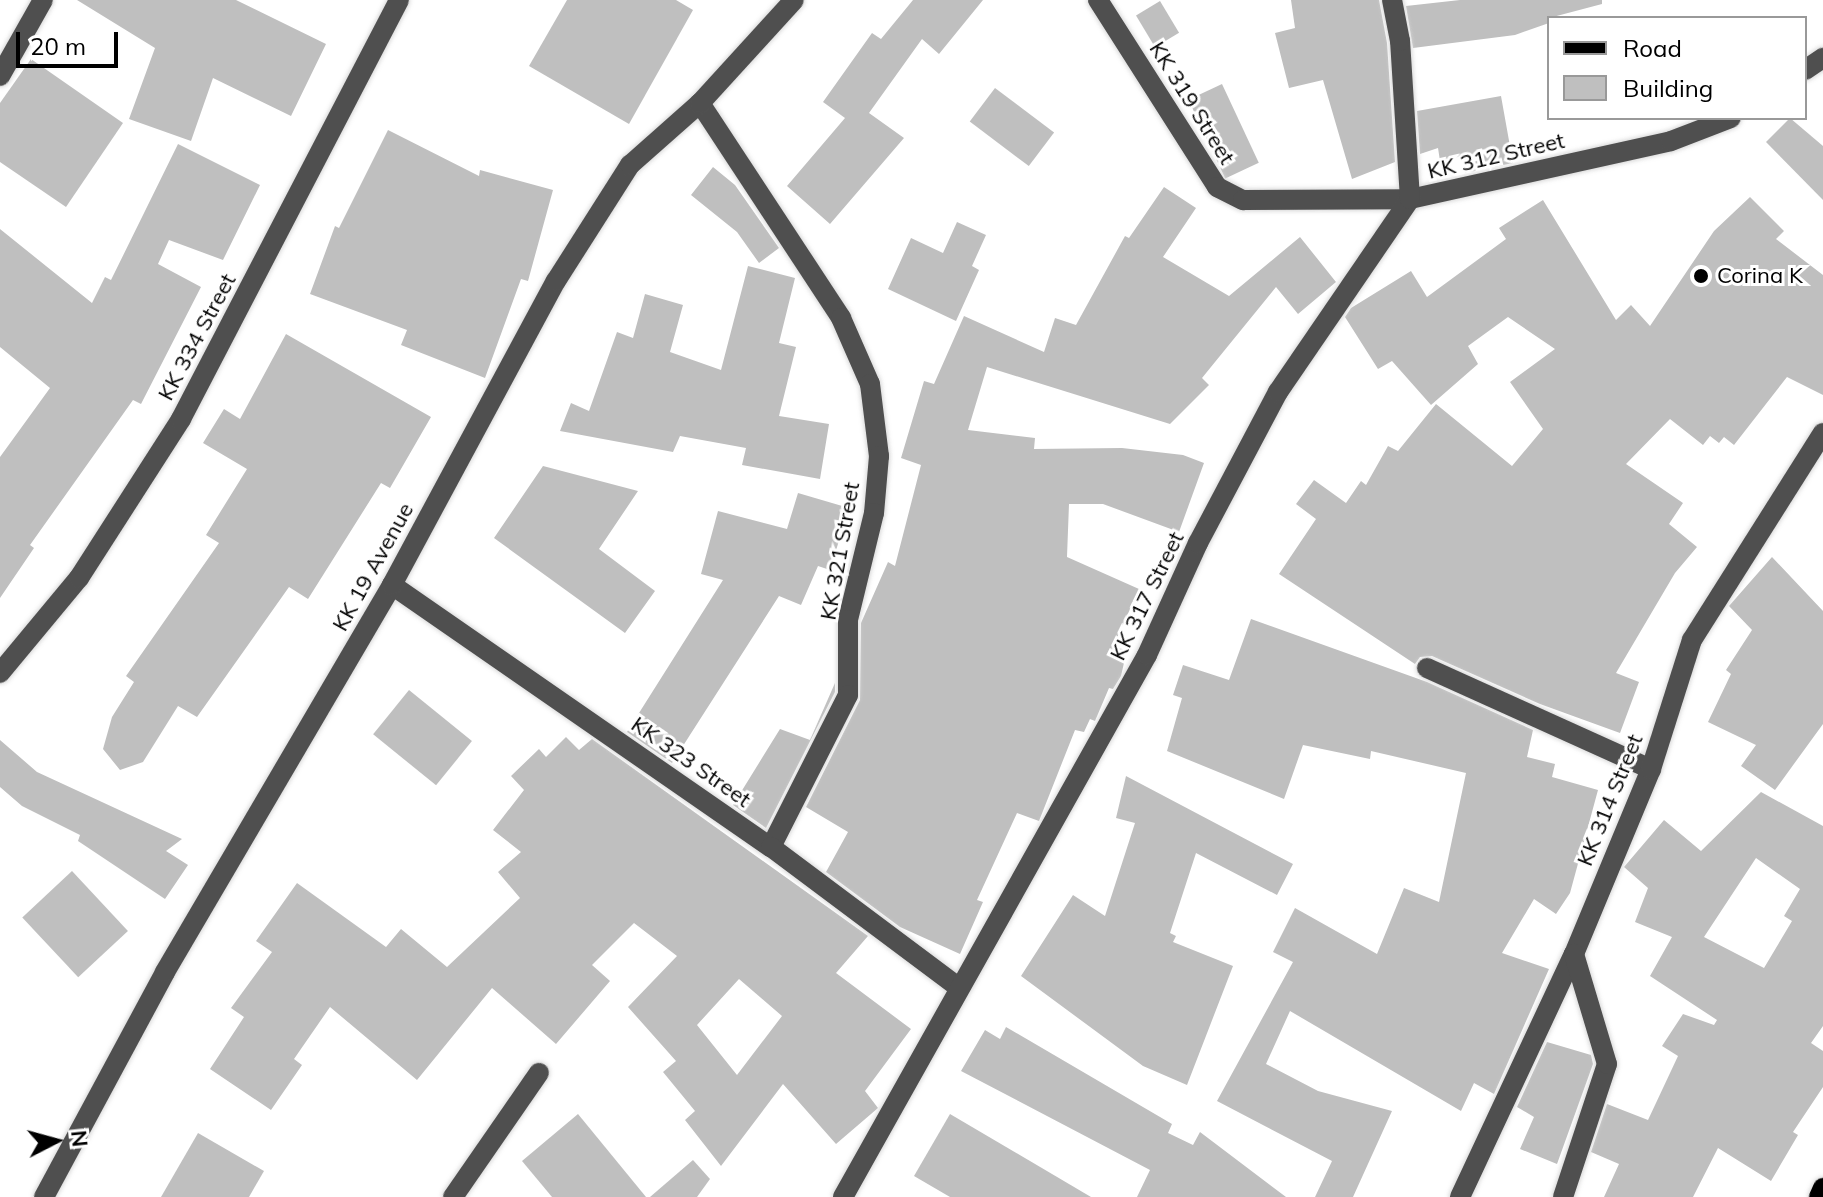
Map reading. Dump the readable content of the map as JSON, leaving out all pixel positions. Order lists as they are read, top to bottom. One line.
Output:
{"streets":{"street":["KK 319 Street","KK 312 Street","KK 334 Street","KK 321 Street","KK 19 Avenue","KK 317 Street","KK 323 Street","KK 314 Street"]},"crossings":[["KK 319 Street","KK 312 Street"],["KK 319 Street","KK 317 Street"],["KK 312 Street","KK 317 Street"],["KK 321 Street","KK 19 Avenue"],["KK 321 Street","KK 323 Street"],["KK 19 Avenue","KK 323 Street"],["KK 317 Street","KK 323 Street"]],"places":["Corina K"],"legend":["Road","Building"],"scale_bar":"20 m","north":"right"}
